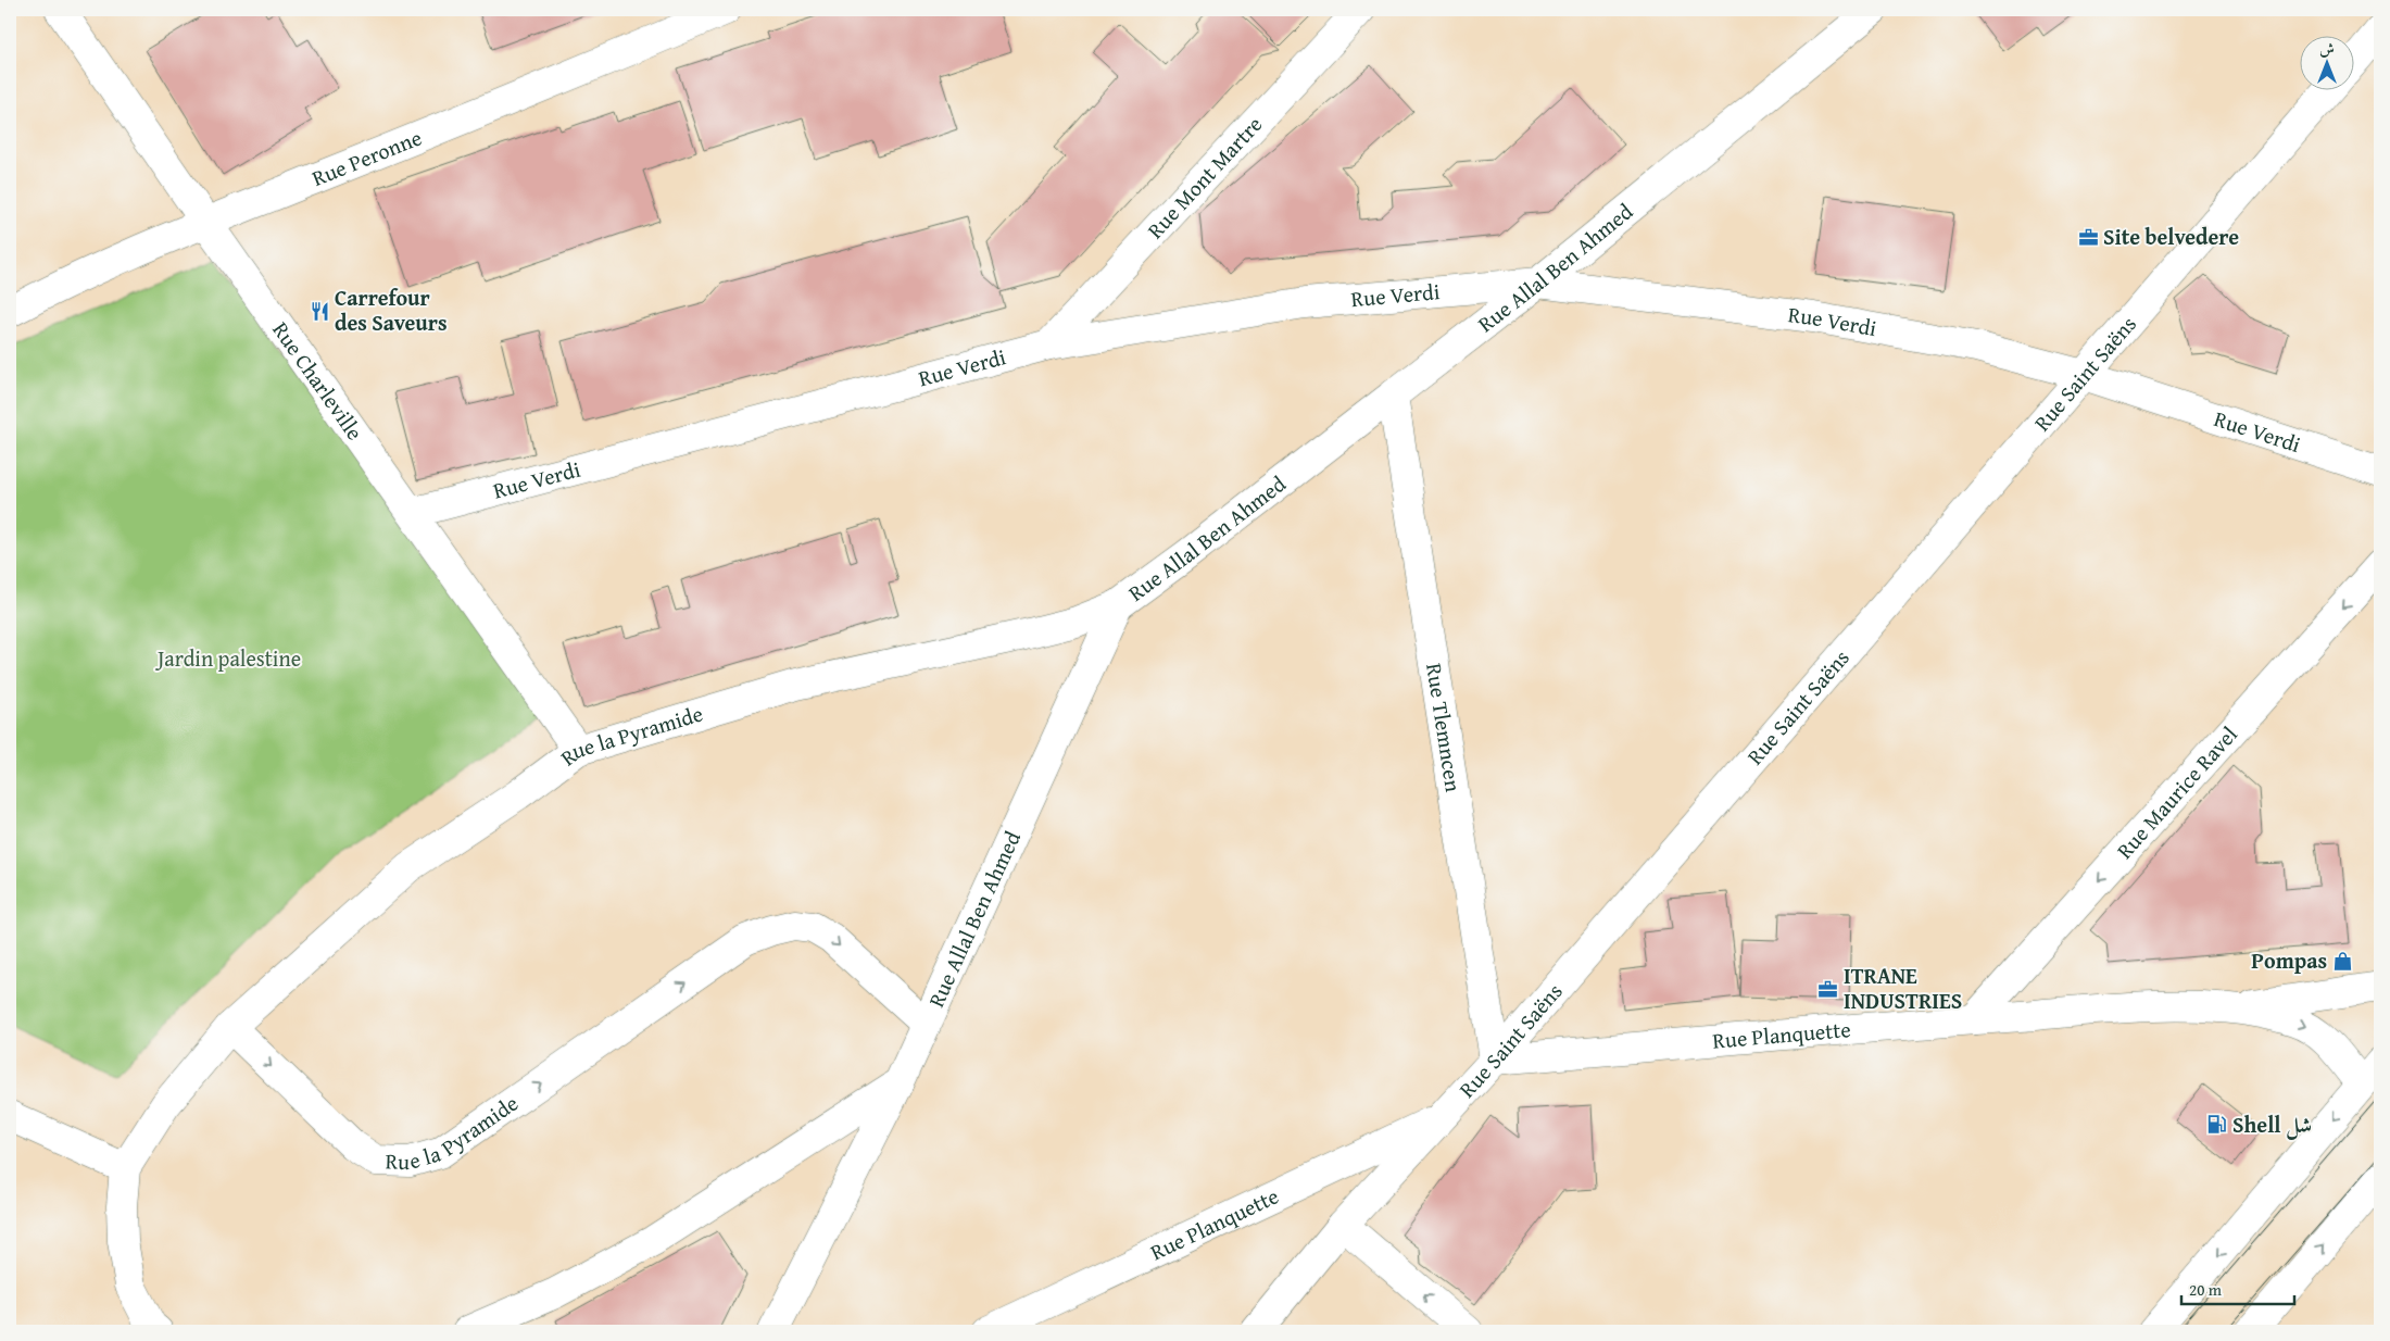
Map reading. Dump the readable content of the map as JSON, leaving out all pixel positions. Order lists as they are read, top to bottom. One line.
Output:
{"streets":{"street":["Rue Peronne","Rue Mont Martre","Rue Allal Ben Ahmed","Rue Verdi","Rue Saint Saëns","Rue Charleville","Rue Tlemncen","Rue la Pyramide","Rue Maurice Ravel","Rue Planquette"]},"crossings":[["Rue Peronne","Rue Charleville"],["Rue Mont Martre","Rue Verdi"],["Rue Allal Ben Ahmed","Rue Verdi"],["Rue Allal Ben Ahmed","Rue Tlemncen"],["Rue Allal Ben Ahmed","Rue la Pyramide"],["Rue Verdi","Rue Saint Saëns"],["Rue Verdi","Rue Charleville"],["Rue Saint Saëns","Rue Tlemncen"],["Rue Saint Saëns","Rue Planquette"],["Rue Charleville","Rue la Pyramide"],["Rue Tlemncen","Rue Planquette"],["Rue Maurice Ravel","Rue Planquette"]],"one_way":["Rue Maurice Ravel"],"parks":["Jardin palestine"],"places":{"office":["Site belvedere","ITRANE INDUSTRIES"],"restaurant":["Carrefour des Saveurs"],"shop":["Pompas"],"fuel station":["Shell شل"]},"scale_bar":"20 m","north":"top"}
